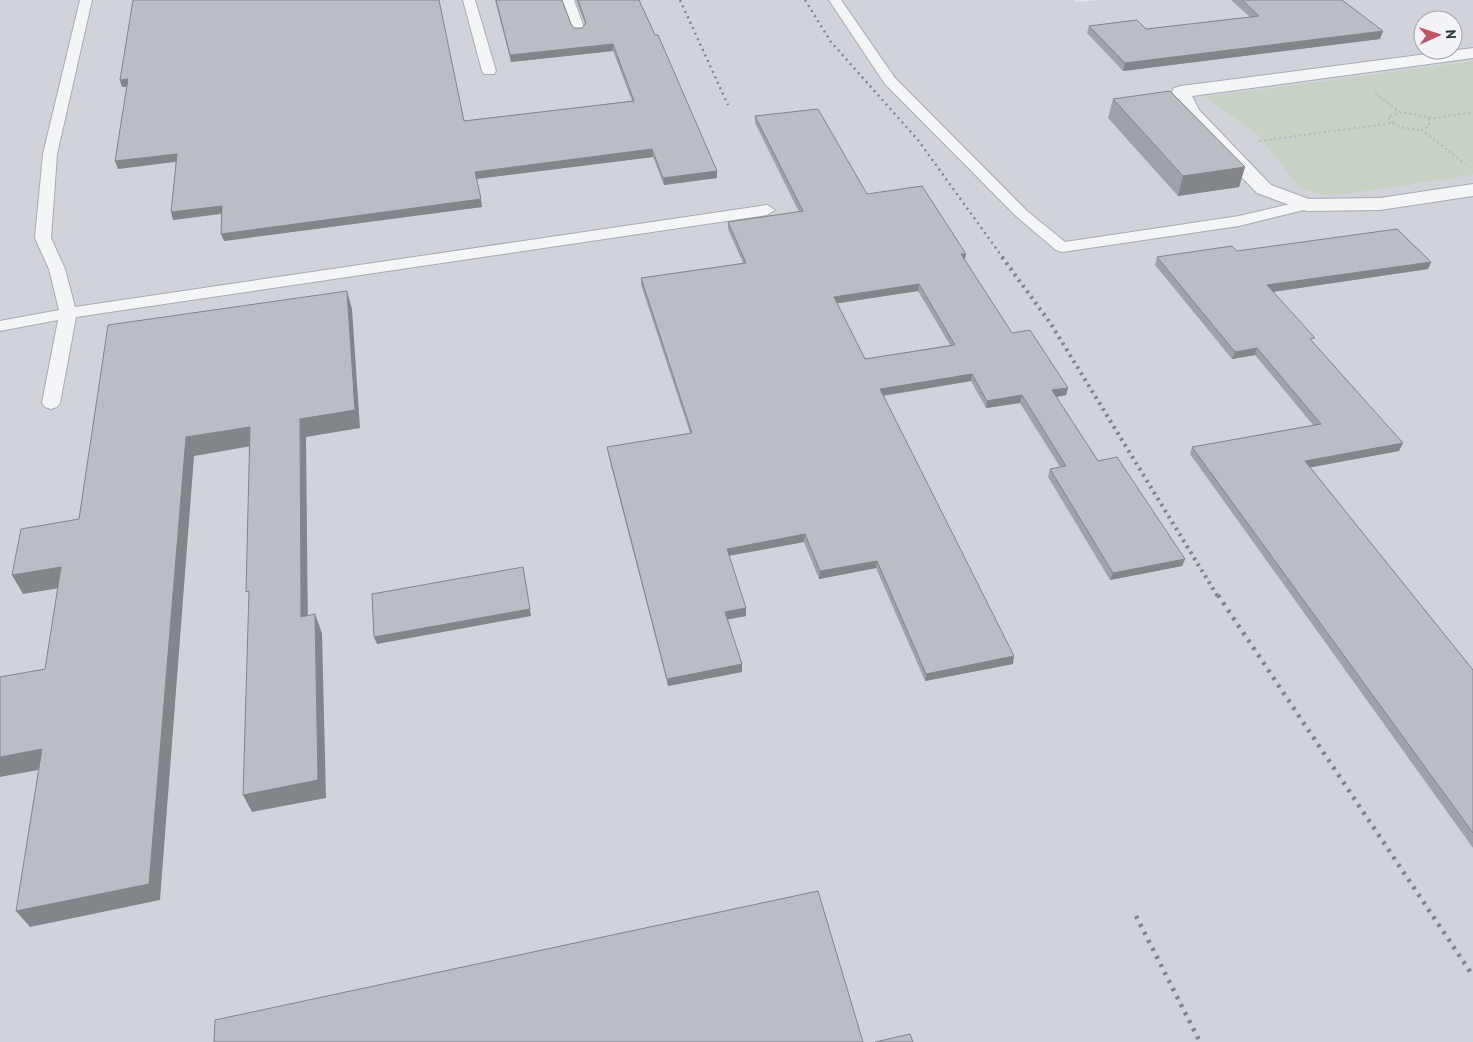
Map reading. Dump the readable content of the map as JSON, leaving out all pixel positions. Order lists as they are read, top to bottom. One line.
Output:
{"north":"right"}
